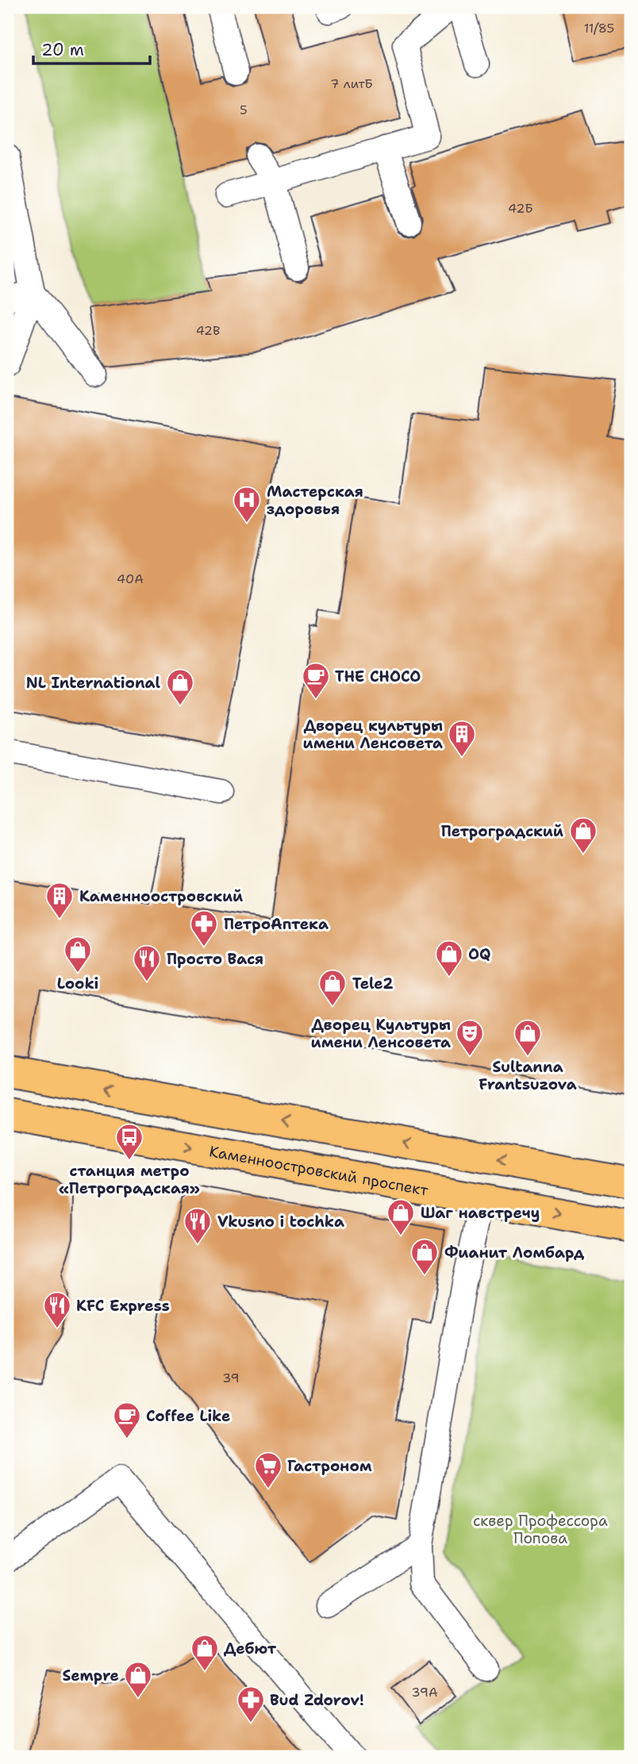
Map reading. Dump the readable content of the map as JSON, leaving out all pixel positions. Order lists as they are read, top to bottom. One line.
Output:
{"streets":{"main road":["Каменноостровский проспект"]},"parks":["сквер Профессора Попова"],"places":{"hospital":["Мастерская здоровья"],"cafe":["THE CHOCO","Coffee Like"],"shop":["NL International","Петроградский","Looki","OQ","Tele2","Sultanna Frantsuzova","Шаг навстречу","Фианит Ломбард","Дебют","Sempre"],"building":["Дворец культуры имени Ленсовета","Каменноостровский"],"pharmacy":["ПетроАптека","Bud Zdorov!"],"restaurant":["Просто Вася","Vkusno i tochka","KFC Express"],"theatre":["Дворец Культуры имени Ленсовета"],"bus stop":["станция метро «Петроградская»"],"supermarket":["Гастроном"]},"house_numbers":["11/85","7 литБ","5","42Б","42В","40А","39","39А"],"scale_bar":"20 m"}
